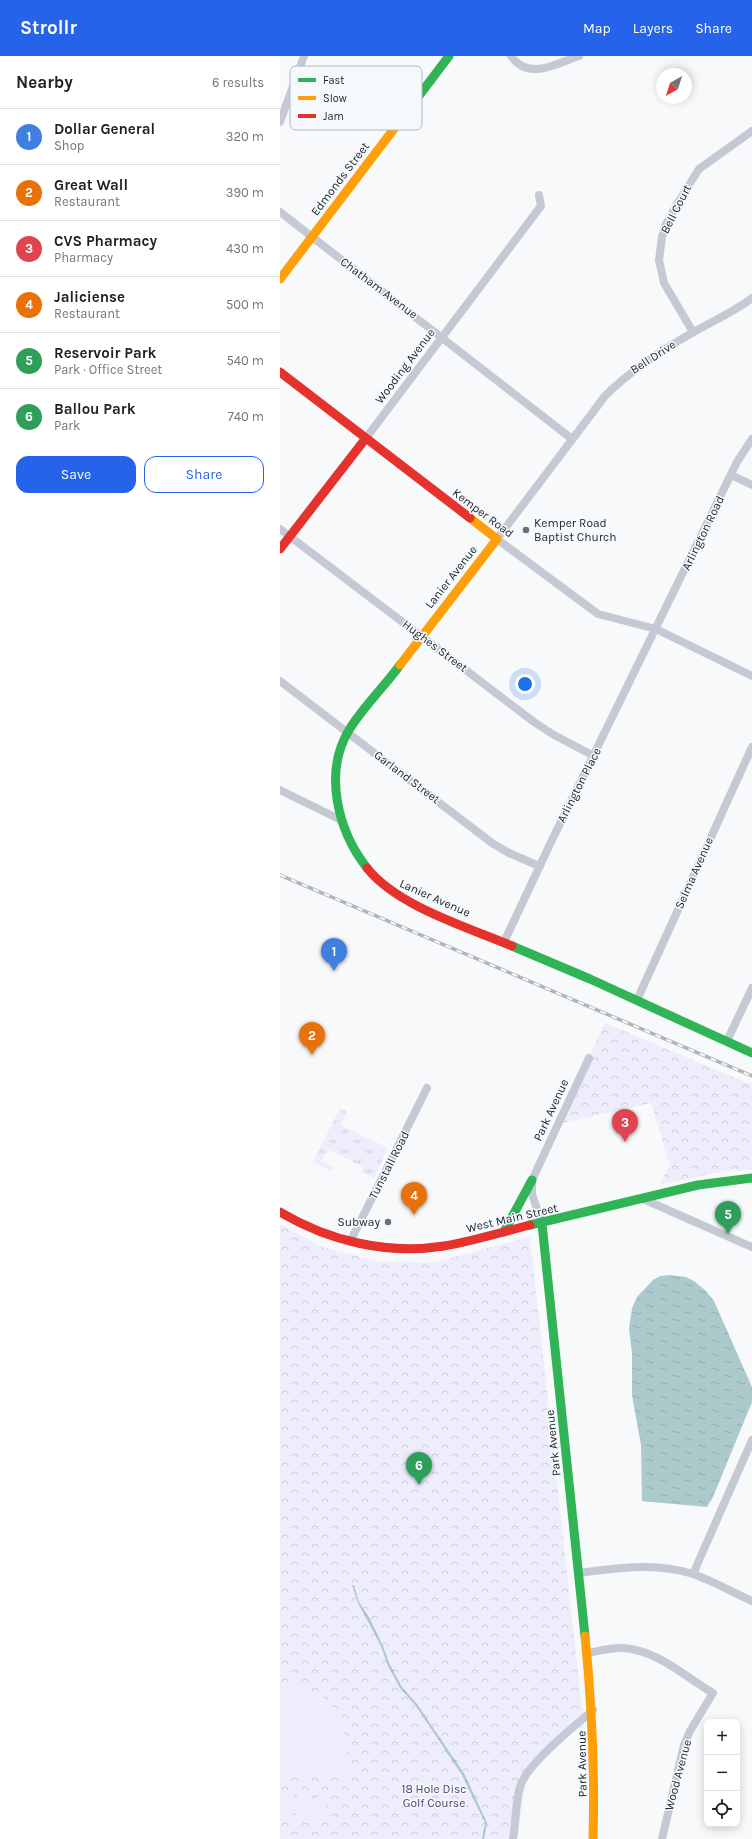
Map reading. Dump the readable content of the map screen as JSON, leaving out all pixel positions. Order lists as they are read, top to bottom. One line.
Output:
{"streets":{"street":["Edmonds Street","Bell Court","Chatham Avenue","Bell Drive","Wooding Avenue","Kemper Road","Arlington Road","Lanier Avenue","Hughes Street","Garland Street","Arlington Place","Selma Avenue","Park Avenue","Tunstall Road","West Main Street","Wood Avenue"]},"crossings":[["Edmonds Street","Chatham Avenue"],["Bell Court","Bell Drive"],["Chatham Avenue","Bell Drive"],["Chatham Avenue","Wooding Avenue"],["Chatham Avenue","Lanier Avenue"],["Bell Drive","Lanier Avenue"],["Wooding Avenue","Kemper Road"],["Wooding Avenue","Hughes Street"],["Kemper Road","Arlington Road"],["Kemper Road","Lanier Avenue"],["Kemper Road","Arlington Place"],["Arlington Road","Arlington Place"],["Lanier Avenue","Hughes Street"],["Lanier Avenue","Garland Street"],["Lanier Avenue","Arlington Place"],["Lanier Avenue","Selma Avenue"],["Hughes Street","Arlington Place"],["Garland Street","Arlington Place"],["Park Avenue","West Main Street"],["Park Avenue","Wood Avenue"],["Tunstall Road","West Main Street"]],"parks":["18 Hole Disc Golf Course"],"places":["Kemper Road Baptist Church","Subway"],"legend":["Fast","Slow","Jam"],"north":"bottom left","page":{"header":"Strollr","nav":["Map","Layers","Share"],"heading":["Nearby","6 results"],"list":[{"mark":"1","name":"Dollar General","note":"Shop","value":"320 m"},{"mark":"2","name":"Great Wall","note":"Restaurant","value":"390 m"},{"mark":"3","name":"CVS Pharmacy","note":"Pharmacy","value":"430 m"},{"mark":"4","name":"Jaliciense","note":"Restaurant","value":"500 m"},{"mark":"5","name":"Reservoir Park","note":"Park · Office Street","value":"540 m"},{"mark":"6","name":"Ballou Park","note":"Park","value":"740 m"}],"buttons":["Save","Share"],"pins":["1","2","3","4","5","6"],"map_buttons":["+","−"]}}
